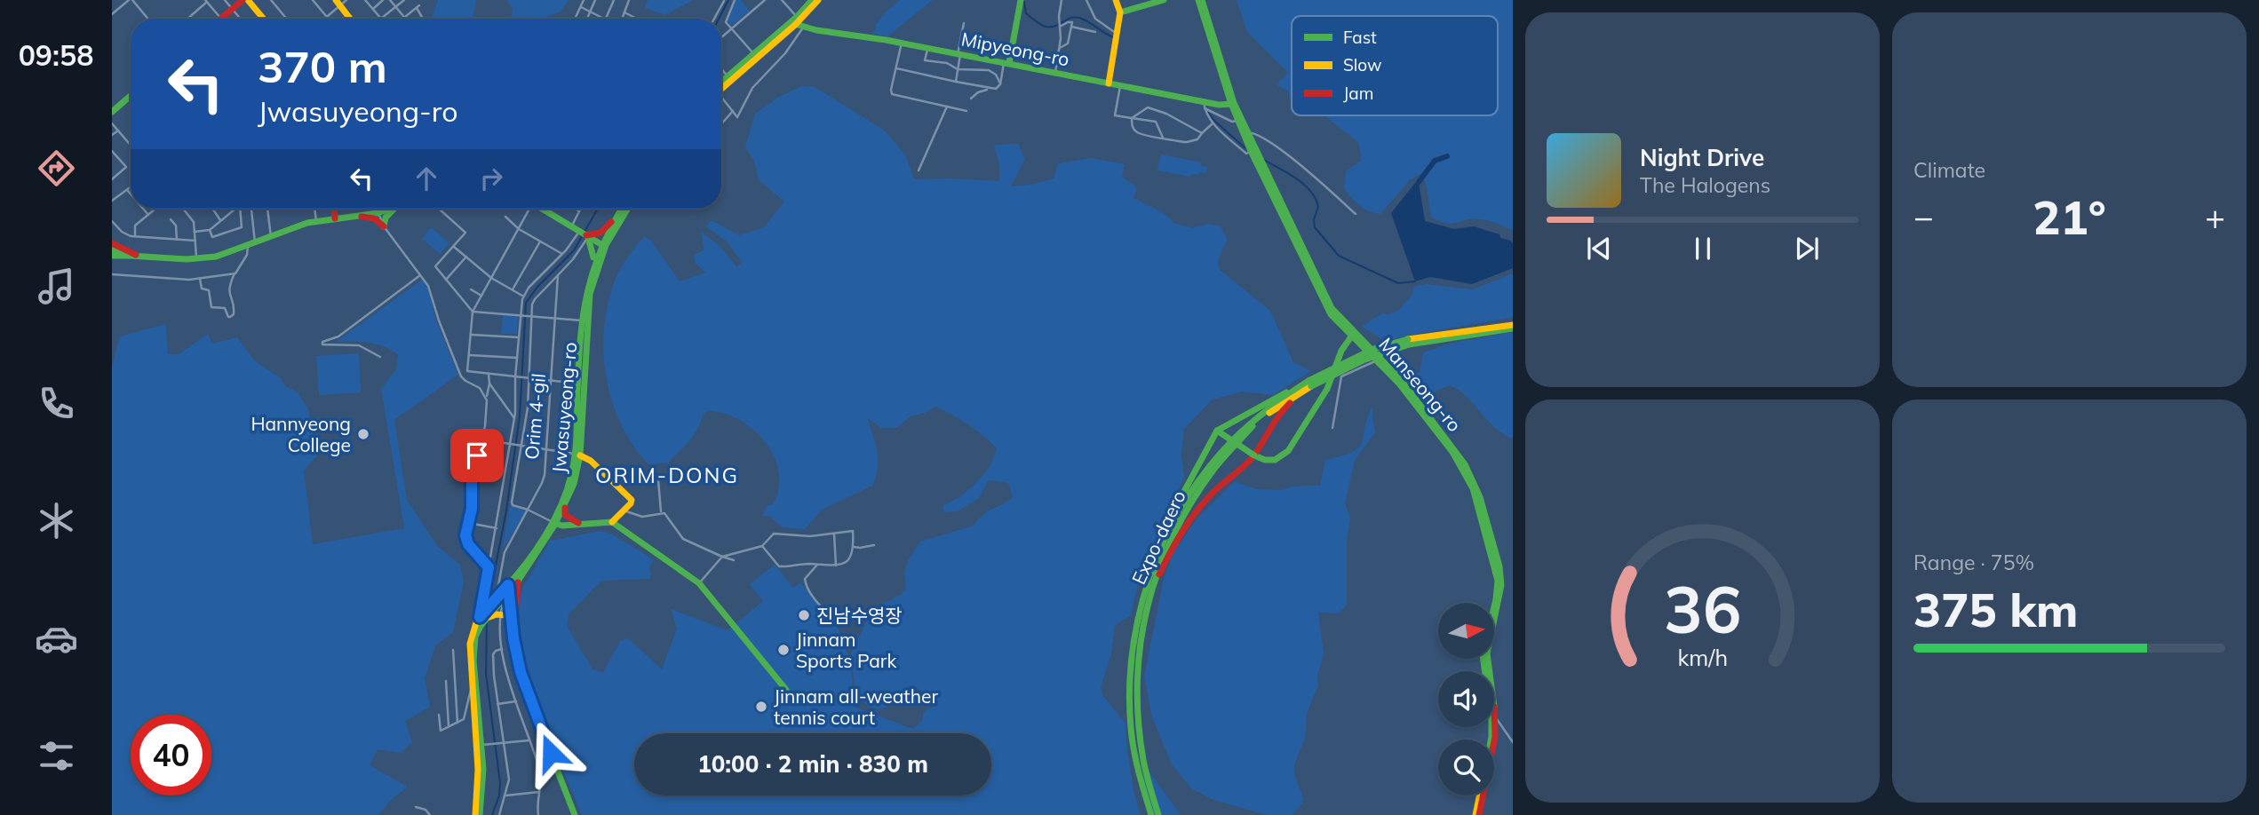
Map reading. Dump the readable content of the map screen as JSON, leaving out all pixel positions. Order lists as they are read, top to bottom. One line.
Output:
{"streets":{"main road":["Mipyeong-ro","Manseong-ro","Jwasuyeong-ro","Expo-daero"],"street":["Orim 4-gil"]},"crossings":[["Mipyeong-ro","Manseong-ro"],["Jwasuyeong-ro","Orim 4-gil"]],"districts":["ORIM-DONG"],"places":["Hannyeong College","진남수영장","Jinnam Sports Park","Jinnam all-weather tennis court"],"legend":["Fast","Slow","Jam"],"north":"right","page":{"tabs":"09:58","tile":["Climate",["Range · 75%","375 km"]],"turn":["370 m","Jwasuyeong-ro"],"song":["Night Drive","The Halogens"],"heat":["−","21°","+"],"limit":"40","trip":"10:00 · 2 min · 830 m","gauge":["36","km/h"]}}
